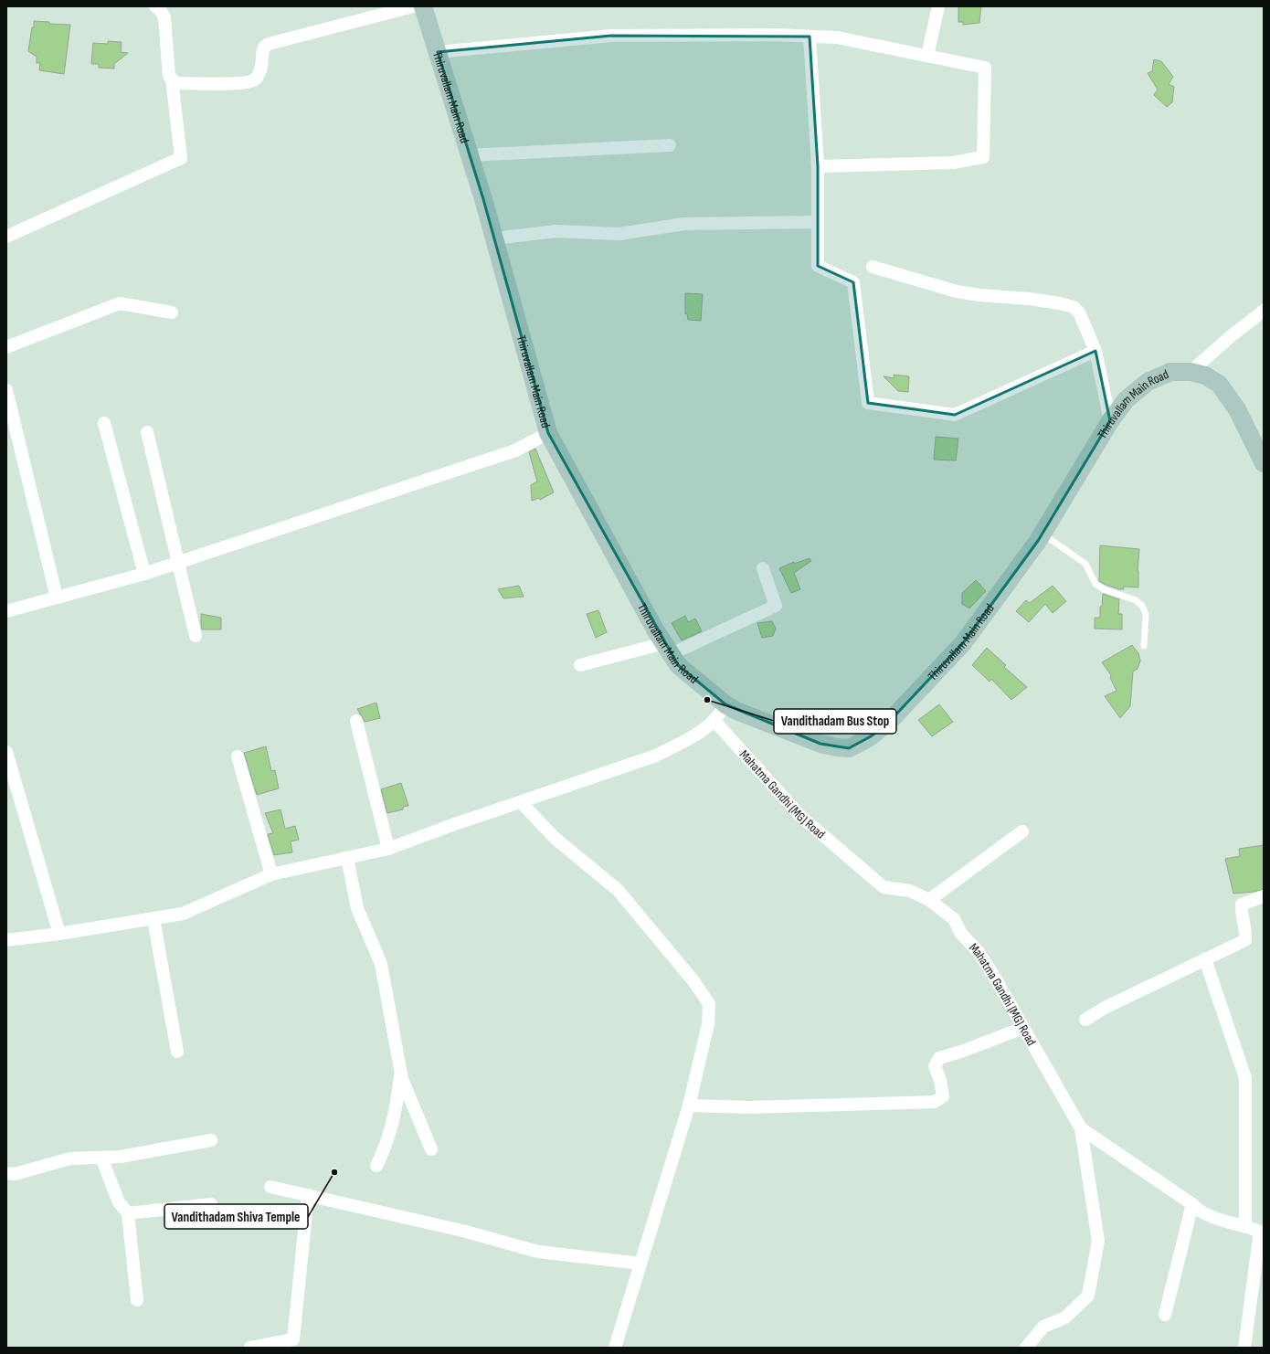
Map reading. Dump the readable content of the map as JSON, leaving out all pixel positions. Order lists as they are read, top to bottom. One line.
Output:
{"streets":{"main road":["Thiruvallam Main Road"],"street":["Mahatma Gandhi (MG) Road"]},"places":["Vandithadam Bus Stop","Vandithadam Shiva Temple"]}
